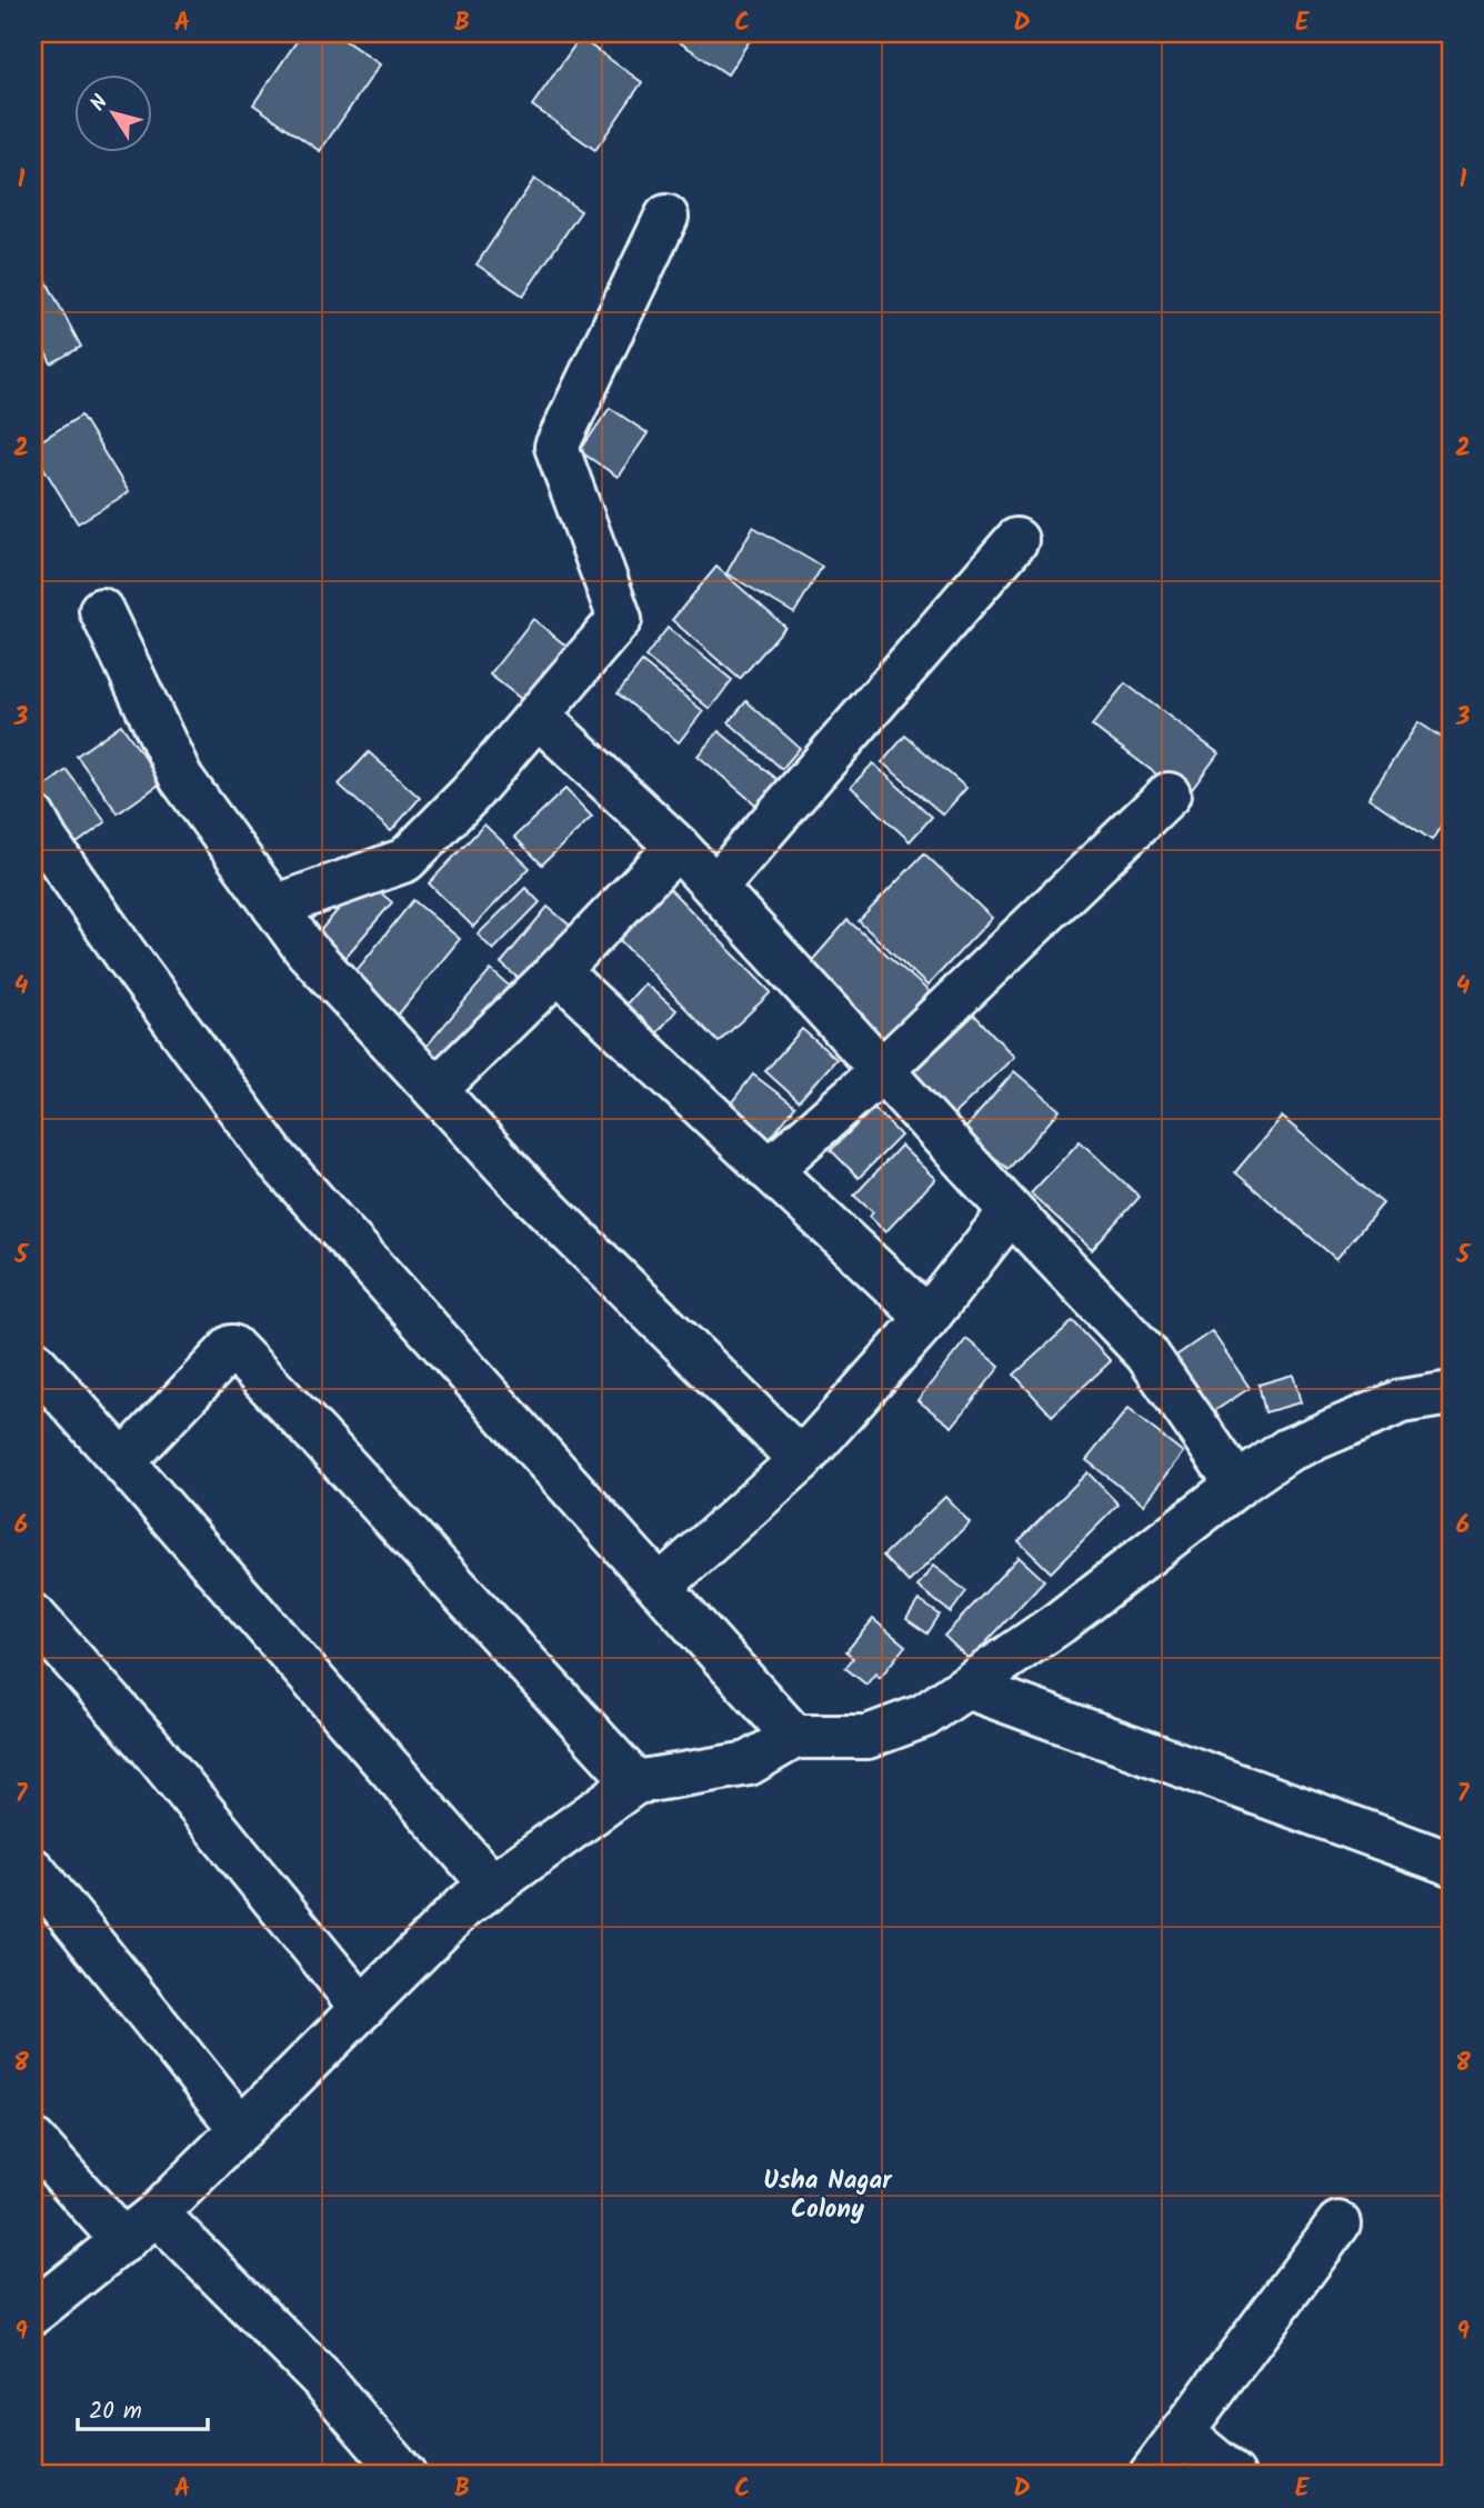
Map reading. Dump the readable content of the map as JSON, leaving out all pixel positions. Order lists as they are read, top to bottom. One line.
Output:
{"districts":["Usha Nagar Colony"],"scale_bar":"20 m","north":"top left","grid":{"columns":["A","B","C","D","E"],"rows":["1","2","3","4","5","6","7","8","9"]}}
